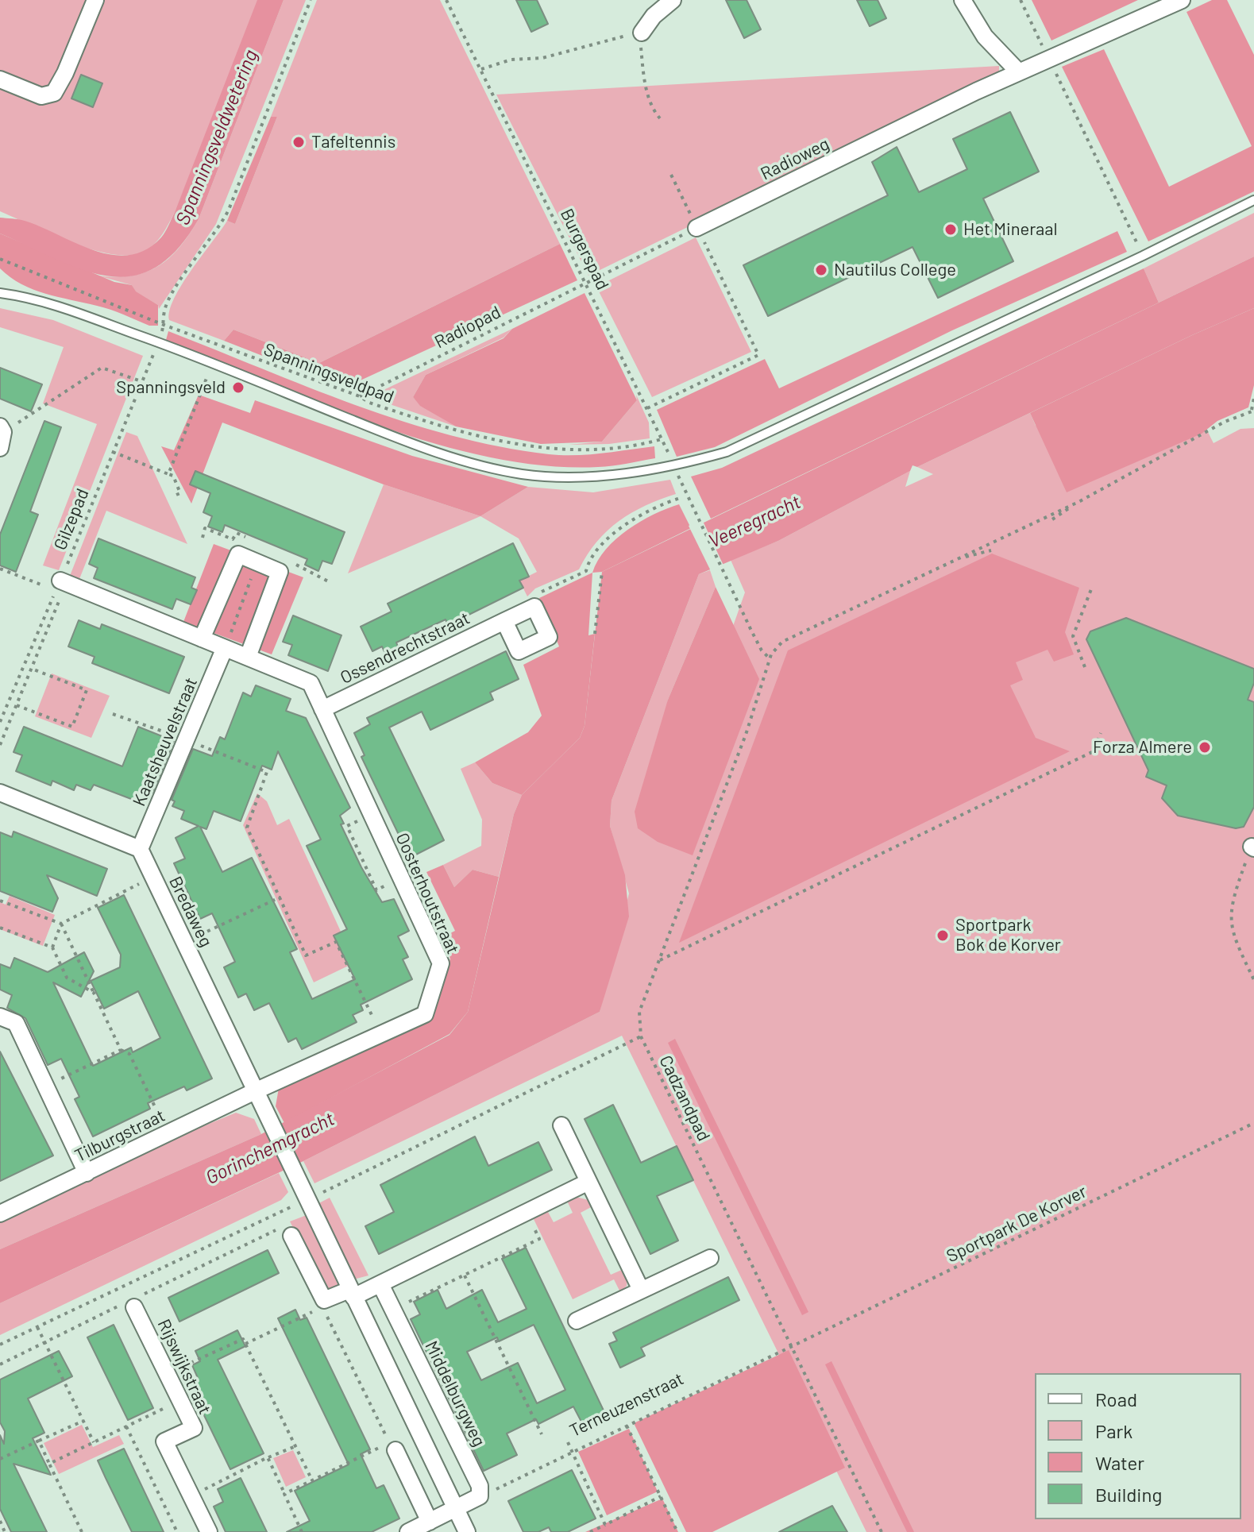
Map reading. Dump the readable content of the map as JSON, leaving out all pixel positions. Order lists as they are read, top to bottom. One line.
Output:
{"streets":{"street":["Radioweg","Ossendrechtstraat","Kaatsheuvelstraat","Oosterhoutstraat","Bredaweg","Tilburgstraat","Rijswijkstraat","Middelburgweg"],"path":["Burgerspad","Radiopad","Spanningsveldpad","Gilzepad","Cadzandpad","Sportpark De Korver","Terneuzenstraat"]},"crossings":[["Burgerspad","Radiopad"],["Burgerspad","Spanningsveldpad"],["Burgerspad","Cadzandpad"],["Radiopad","Spanningsveldpad"],["Spanningsveldpad","Gilzepad"],["Gilzepad","Oosterhoutstraat"],["Ossendrechtstraat","Oosterhoutstraat"],["Kaatsheuvelstraat","Oosterhoutstraat"],["Kaatsheuvelstraat","Bredaweg"],["Oosterhoutstraat","Bredaweg"],["Oosterhoutstraat","Tilburgstraat"],["Bredaweg","Tilburgstraat"],["Cadzandpad","Sportpark De Korver"],["Cadzandpad","Terneuzenstraat"],["Sportpark De Korver","Terneuzenstraat"],["Middelburgweg","Terneuzenstraat"]],"water":["Spanningsveldwetering","Veeregracht","Gorinchemgracht"],"places":["Tafeltennis","Het Mineraal","Nautilus College","Spanningsveld","Forza Almere","Sportpark Bok de Korver"],"legend":["Road","Park","Water","Building"]}
